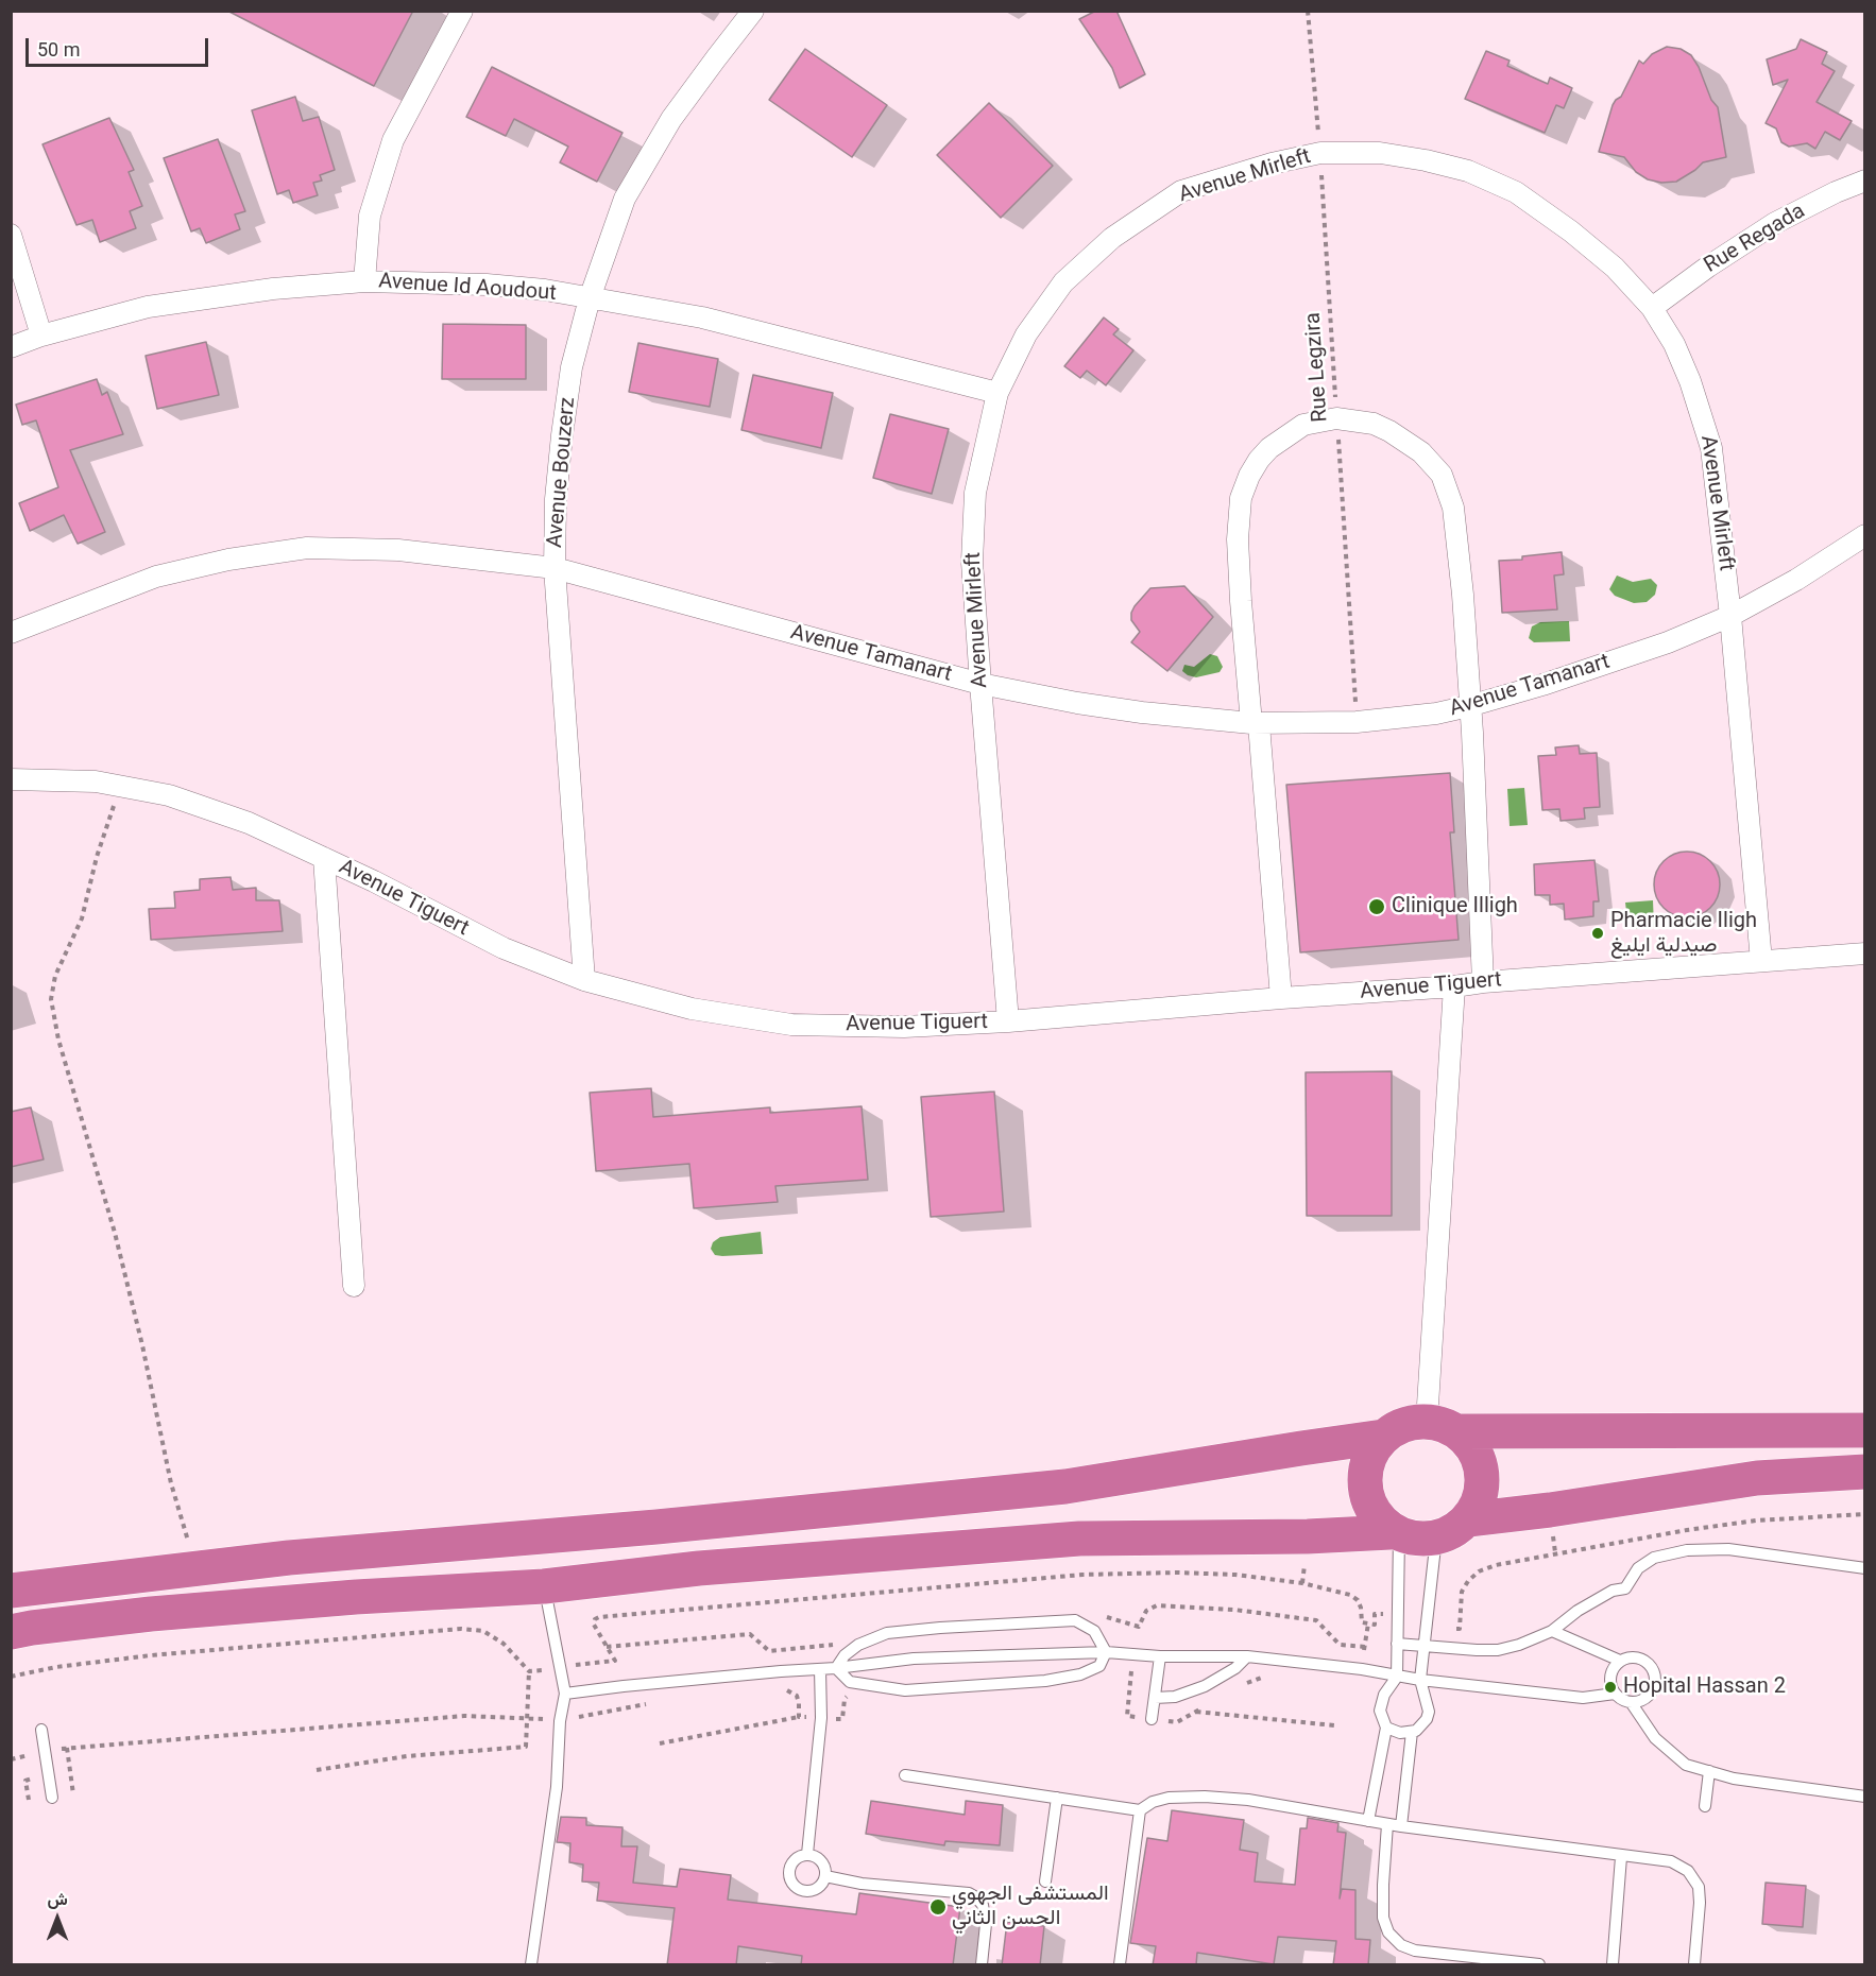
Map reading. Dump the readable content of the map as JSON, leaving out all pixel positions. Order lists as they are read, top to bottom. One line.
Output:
{"streets":{"street":["Avenue Mirleft","Rue Regada","Avenue Id Aoudout","Avenue Bouzerz","Avenue Tamanart","Avenue Tiguert"],"path":["Rue Legzira"]},"crossings":[["Avenue Mirleft","Rue Regada"],["Avenue Mirleft","Avenue Id Aoudout"],["Avenue Mirleft","Rue Legzira"],["Avenue Mirleft","Avenue Tamanart"],["Avenue Mirleft","Avenue Tiguert"],["Avenue Id Aoudout","Avenue Bouzerz"],["Rue Legzira","Avenue Tamanart"],["Avenue Bouzerz","Avenue Tamanart"],["Avenue Bouzerz","Avenue Tiguert"]],"places":["Clinique Illigh","Pharmacie Iligh صيدلية ايليغ","Hopital Hassan 2","المستشفى الجهوي الحسن الثاني"],"scale_bar":"50 m","north":"top"}
